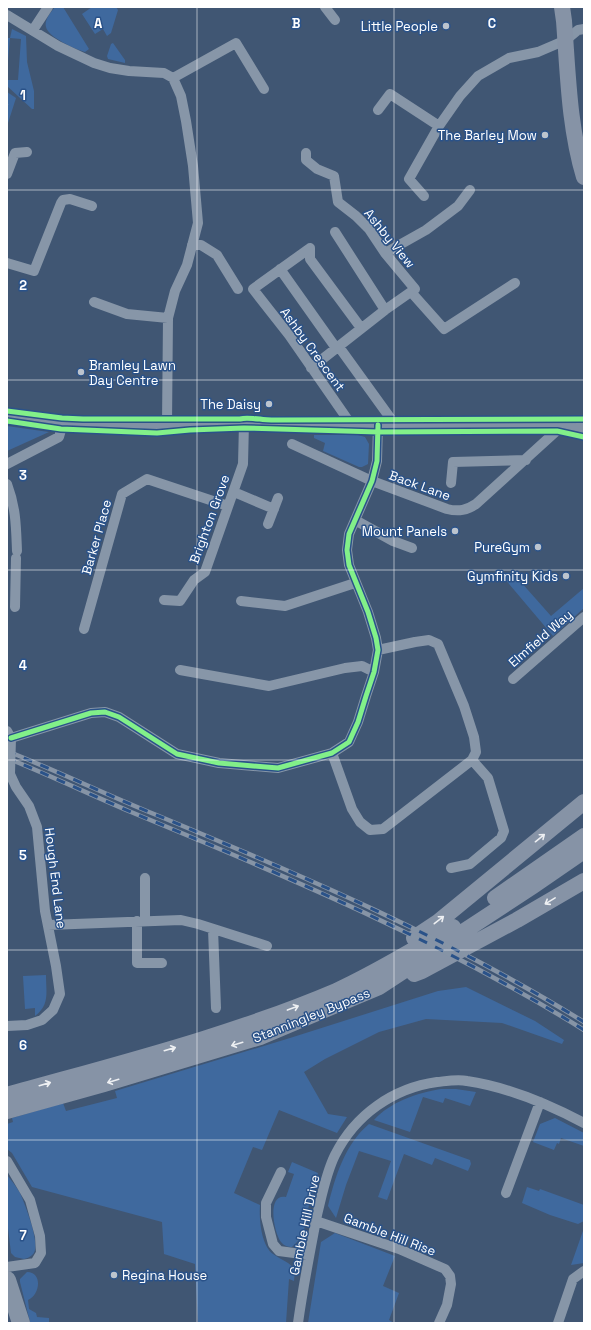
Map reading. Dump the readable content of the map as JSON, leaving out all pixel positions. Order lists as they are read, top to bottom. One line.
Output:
{"streets":{"main road":["Stanningley Bypass"],"street":["Ashby View","Ashby Crescent","Back Lane","Brighton Grove","Barker Place","Elmfield Way","Hough End Lane","Gamble Hill Drive","Gamble Hill Rise"]},"crossings":[["Brighton Grove","Barker Place"],["Gamble Hill Drive","Gamble Hill Rise"]],"places":["Little People","The Barley Mow","Bramley Lawn Day Centre","The Daisy","Mount Panels","PureGym","Gymfinity Kids","Regina House"],"grid":{"columns":["A","B","C"],"rows":["1","2","3","4","5","6","7"]}}
